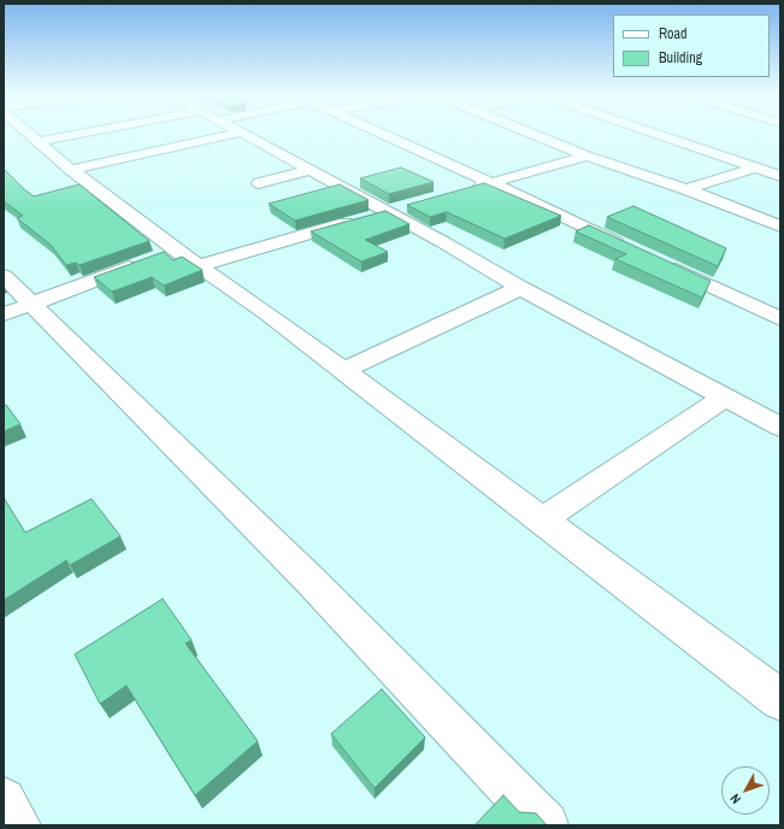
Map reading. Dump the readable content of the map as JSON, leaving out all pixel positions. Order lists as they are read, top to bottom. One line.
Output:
{"legend":["Road","Building"],"north":"bottom left"}
